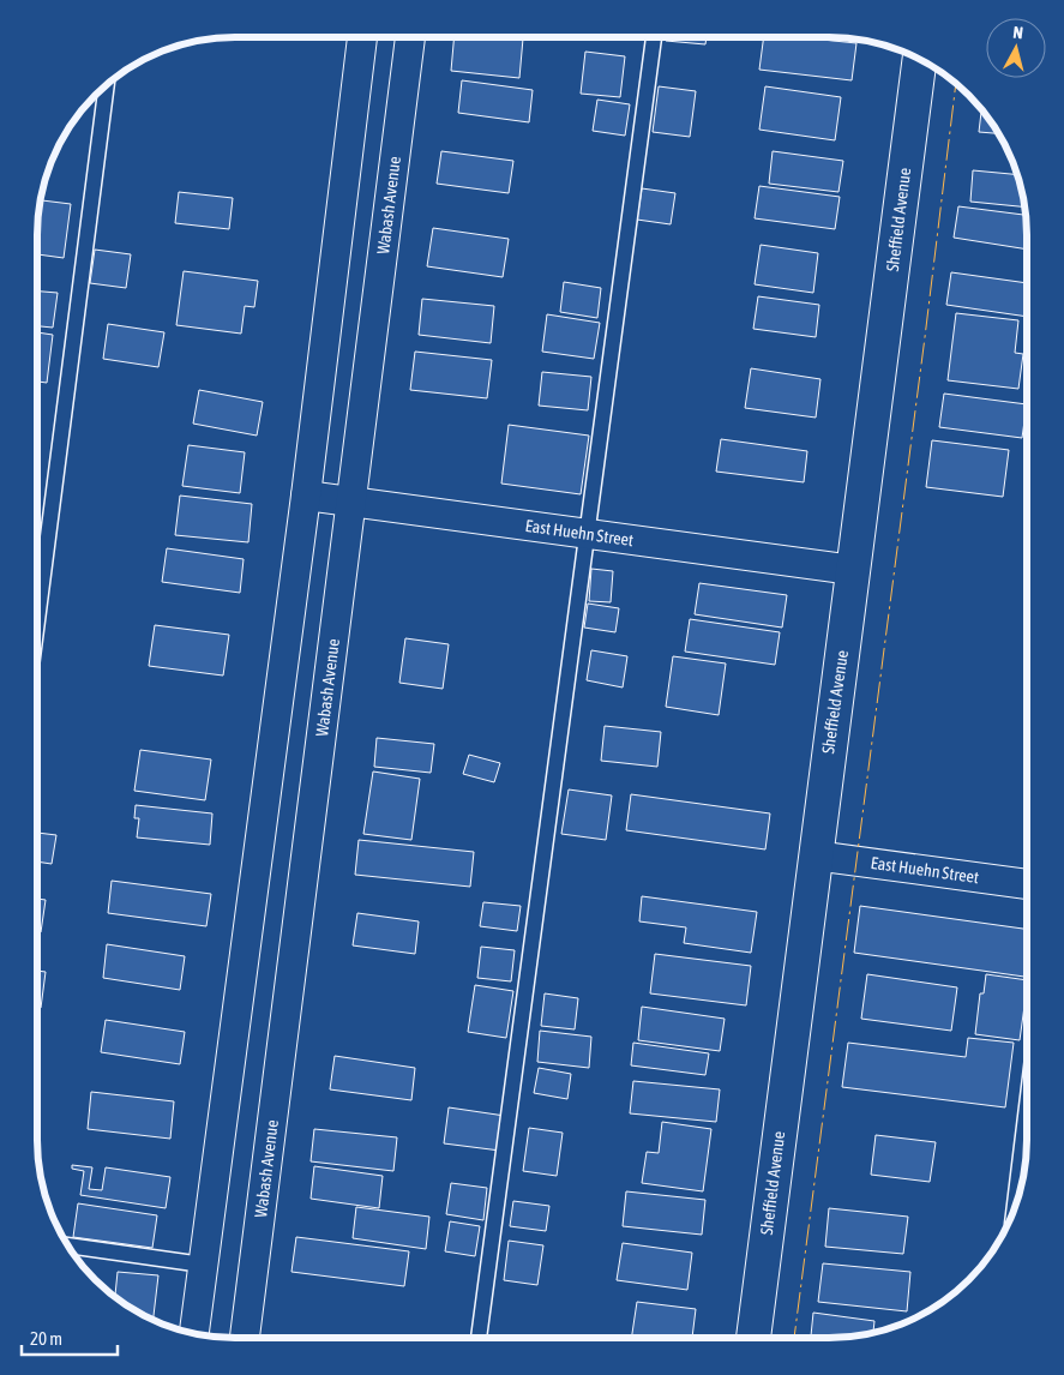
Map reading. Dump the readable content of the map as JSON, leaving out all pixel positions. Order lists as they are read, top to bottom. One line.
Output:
{"streets":{"street":["Wabash Avenue","Sheffield Avenue","East Huehn Street"]},"crossings":[["Wabash Avenue","East Huehn Street"],["Sheffield Avenue","East Huehn Street"]],"scale_bar":"20 m","north":"top"}
